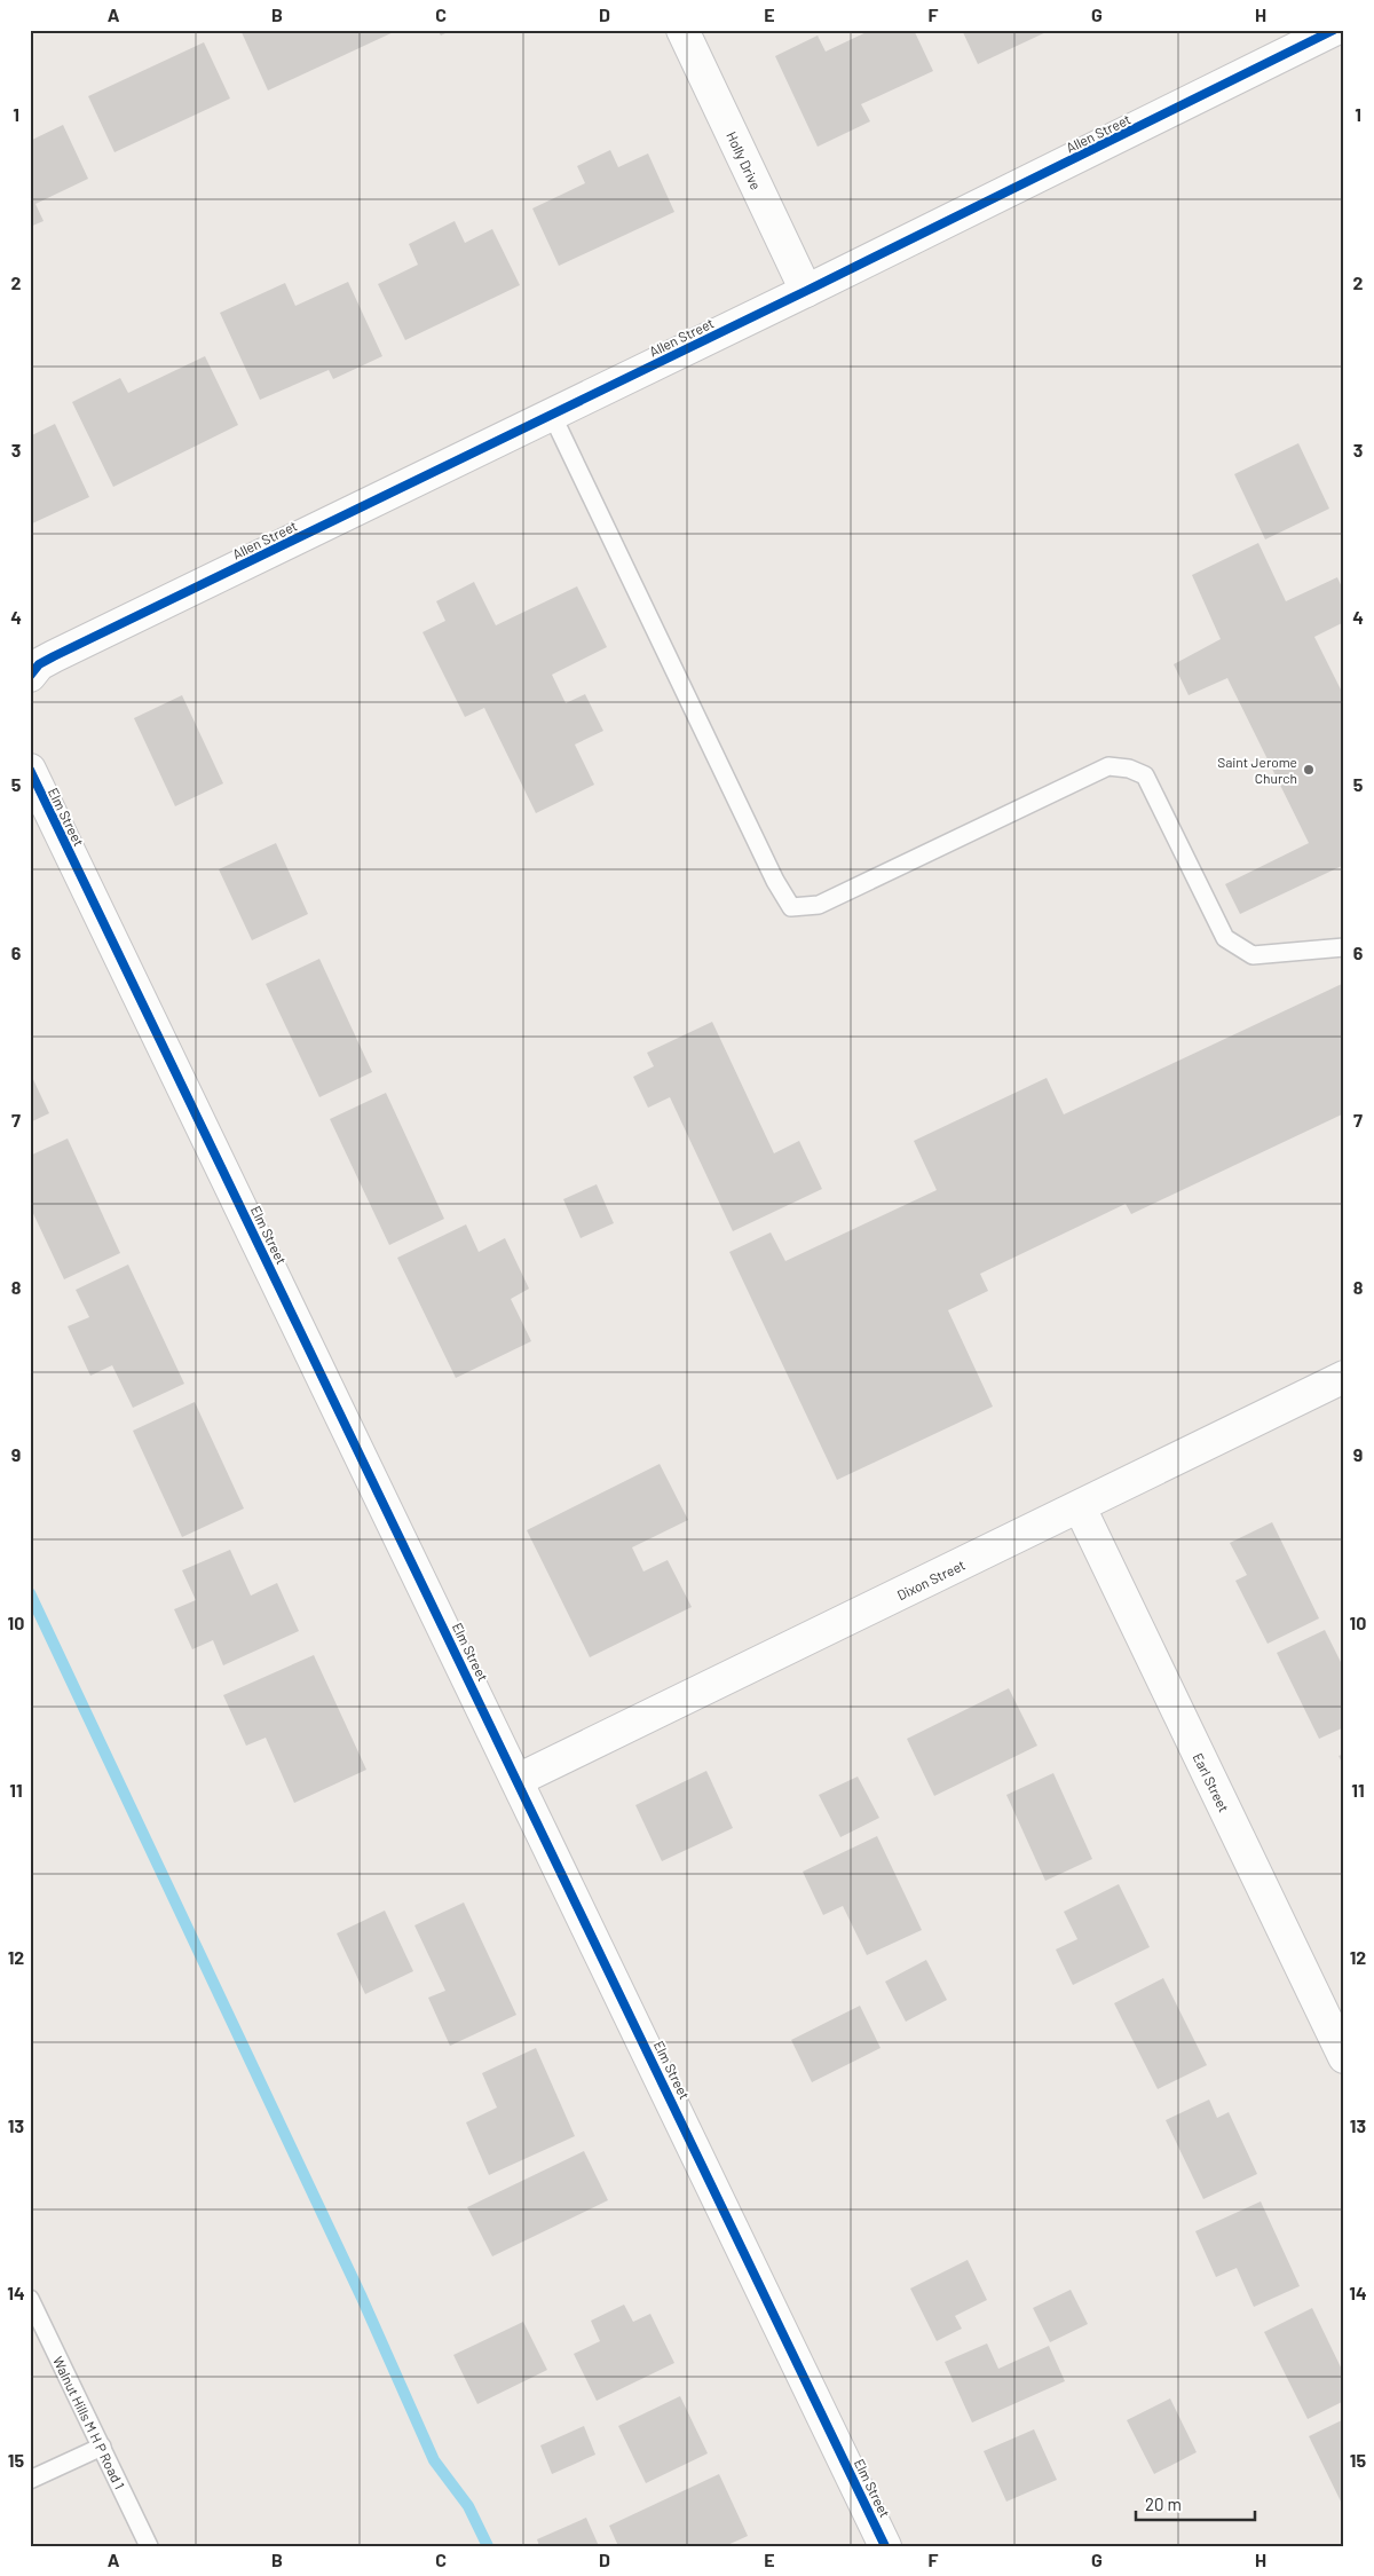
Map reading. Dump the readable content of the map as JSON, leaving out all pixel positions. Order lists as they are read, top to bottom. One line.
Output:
{"streets":{"street":["Allen Street","Holly Drive","Elm Street","Dixon Street","Earl Street"],"lane":["Walnut Hills M H P Road 1"]},"crossings":[["Allen Street","Holly Drive"],["Elm Street","Dixon Street"],["Dixon Street","Earl Street"]],"places":["Saint Jerome Church"],"scale_bar":"20 m","grid":{"columns":["A","B","C","D","E","F","G","H"],"rows":["1","2","3","4","5","6","7","8","9","10","11","12","13","14","15"]}}
